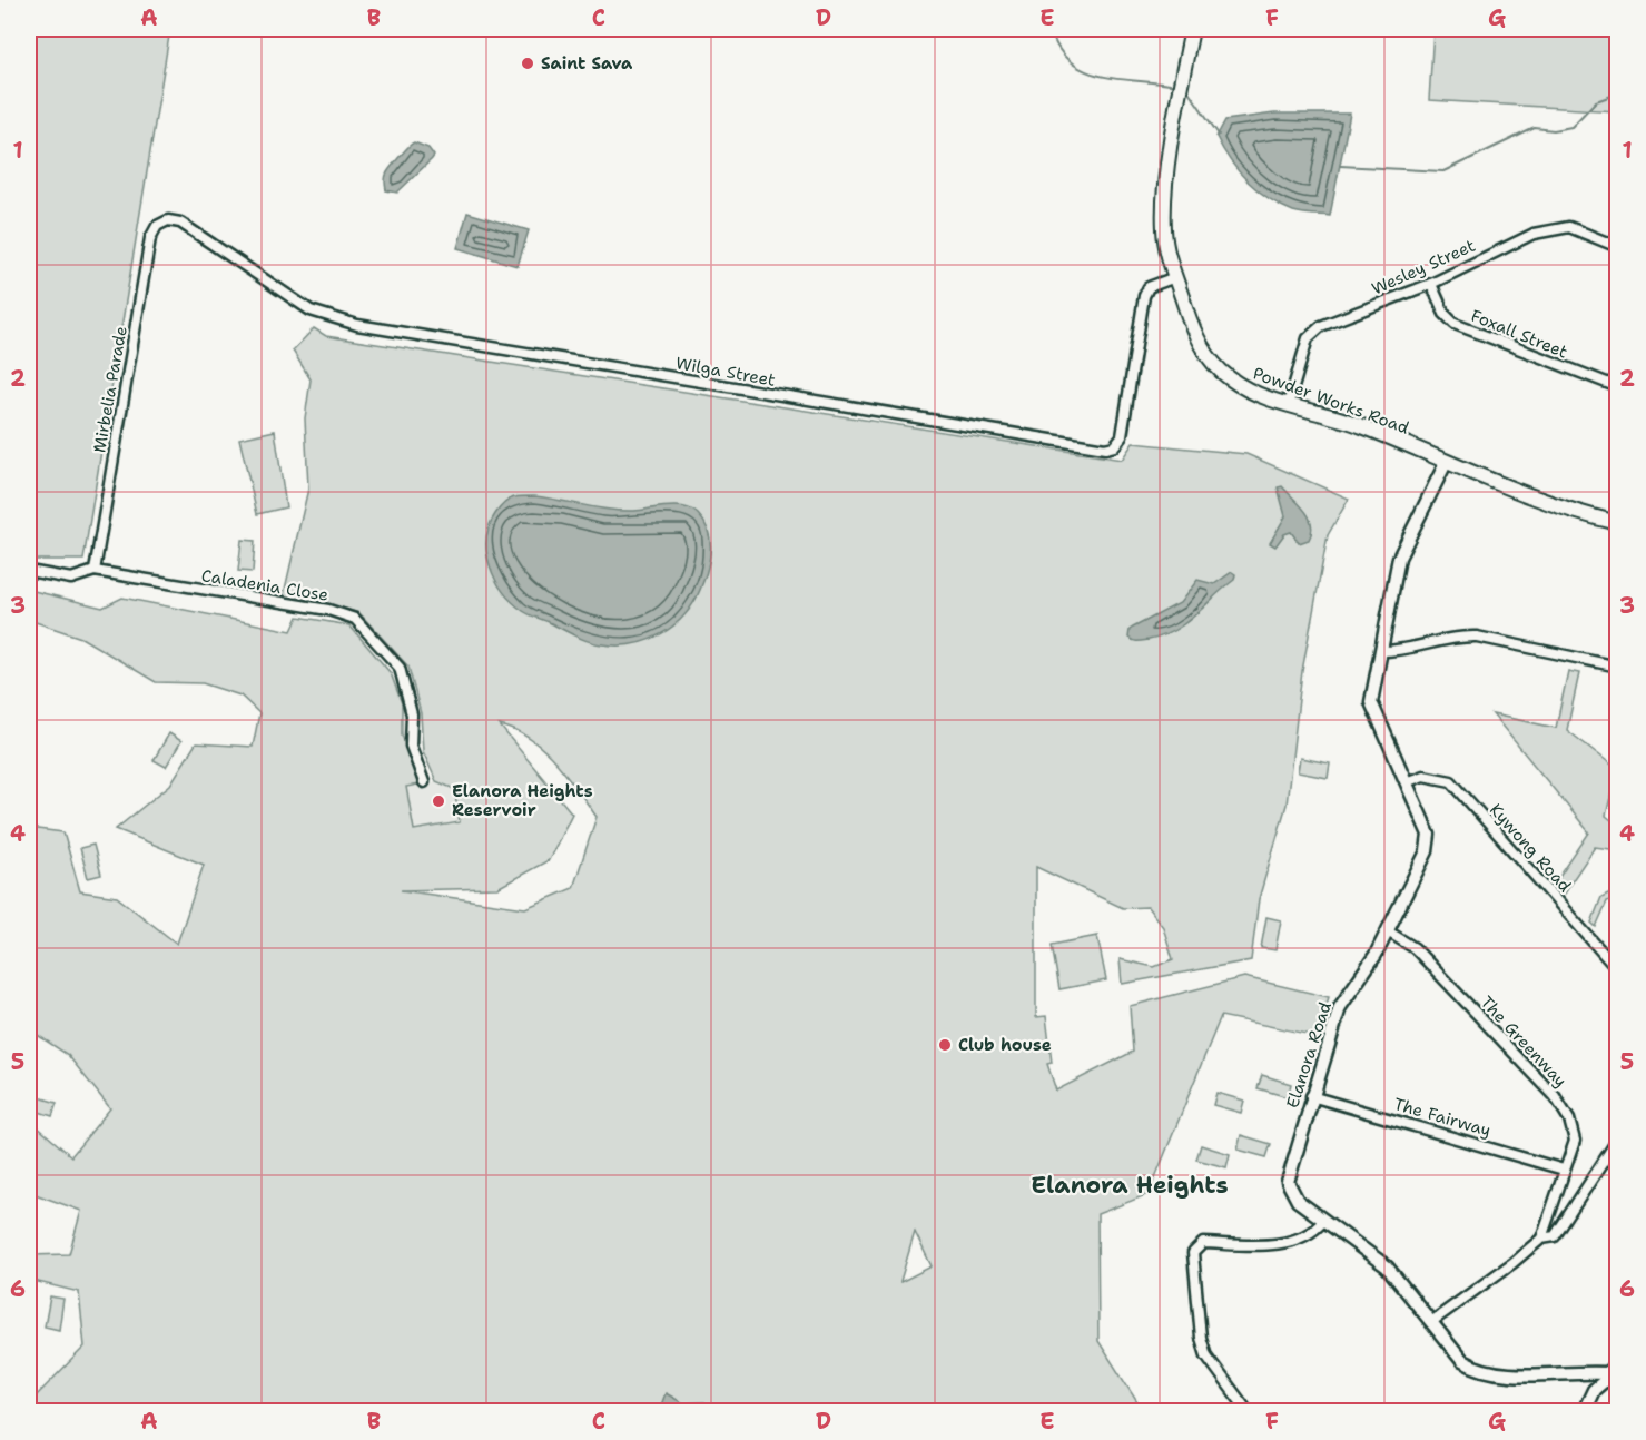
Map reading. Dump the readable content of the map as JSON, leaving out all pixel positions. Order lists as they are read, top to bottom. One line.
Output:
{"streets":{"main road":["Powder Works Road"],"street":["Wesley Street","Foxall Street","Wilga Street","Mirbelia Parade","Caladenia Close","Kywong Road","The Greenway","Elanora Road","The Fairway"]},"crossings":[["Wesley Street","Foxall Street"],["Wesley Street","Powder Works Road"],["Wilga Street","Mirbelia Parade"],["Wilga Street","Powder Works Road"],["Mirbelia Parade","Caladenia Close"],["Powder Works Road","Elanora Road"],["Kywong Road","Elanora Road"],["The Greenway","Elanora Road"],["The Greenway","The Fairway"],["Elanora Road","The Fairway"]],"districts":["Elanora Heights"],"places":["Saint Sava","Elanora Heights Reservoir","Club house"],"grid":{"columns":["A","B","C","D","E","F","G"],"rows":["1","2","3","4","5","6"]}}
